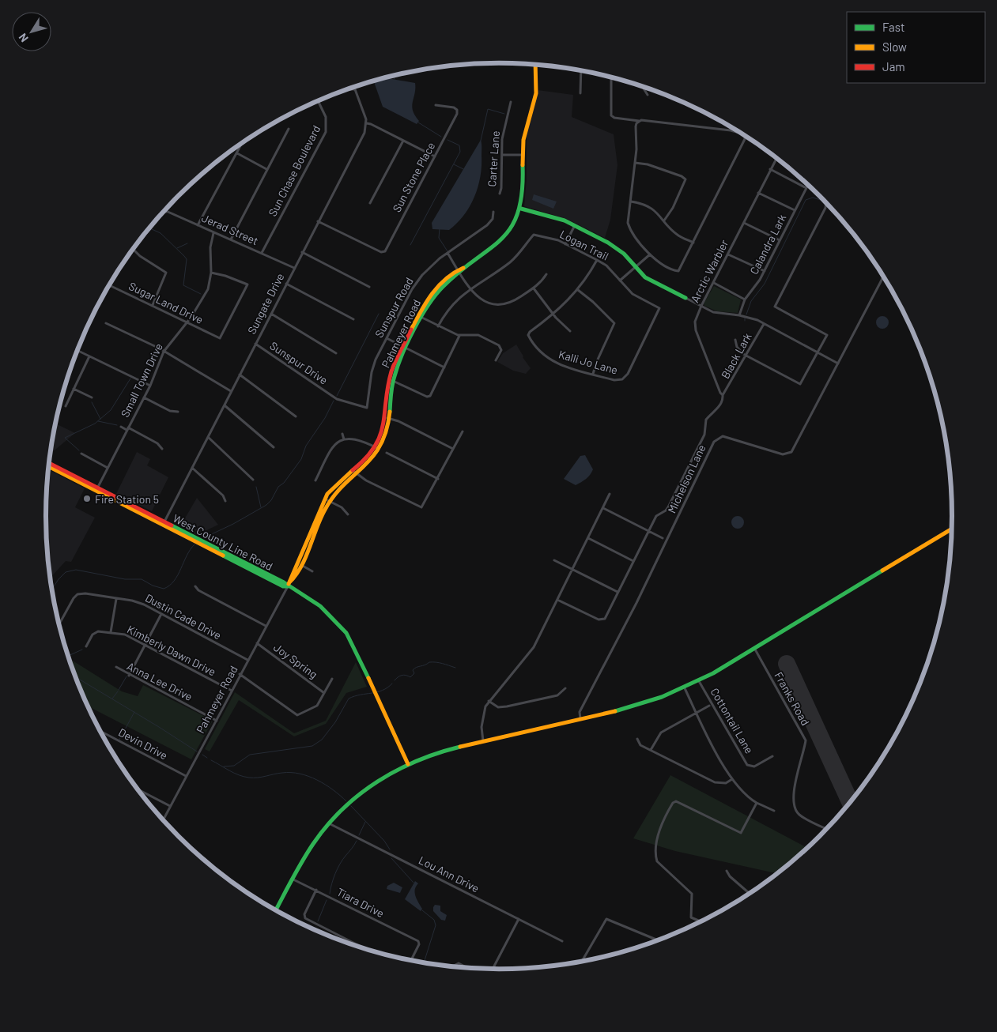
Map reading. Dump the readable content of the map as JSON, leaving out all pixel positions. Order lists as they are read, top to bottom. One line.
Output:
{"streets":{"main road":["Pahmeyer Road","West County Line Road"],"street":["Carter Lane","Sun Chase Boulevard","Sun Stone Place","Jerad Street","Calandra Lark","Logan Trail","Arctic Warbler","Sugar Land Drive","Sungate Drive","Sunspur Road","Black Lark","Kalli Jo Lane","Sunspur Drive","Small Town Drive","Michelson Lane","Dustin Cade Drive","Kimberly Dawn Drive","Joy Spring","Anna Lee Drive","Franks Road","Cottontail Lane","Devin Drive","Lou Ann Drive","Tiara Drive"]},"crossings":[["Sun Chase Boulevard","Jerad Street"],["Sun Stone Place","Sungate Drive"],["Jerad Street","Sungate Drive"],["Jerad Street","Small Town Drive"],["Logan Trail","Kalli Jo Lane"],["Arctic Warbler","Black Lark"],["Sugar Land Drive","Small Town Drive"],["Sungate Drive","Sunspur Drive"],["Sungate Drive","West County Line Road"],["Sunspur Road","Sunspur Drive"],["Pahmeyer Road","West County Line Road"],["Pahmeyer Road","Dustin Cade Drive"],["Pahmeyer Road","Kimberly Dawn Drive"],["Pahmeyer Road","Joy Spring"],["Pahmeyer Road","Anna Lee Drive"],["Pahmeyer Road","Devin Drive"],["Small Town Drive","West County Line Road"]],"places":["Fire Station 5"],"legend":["Fast","Slow","Jam"],"north":"bottom left"}
